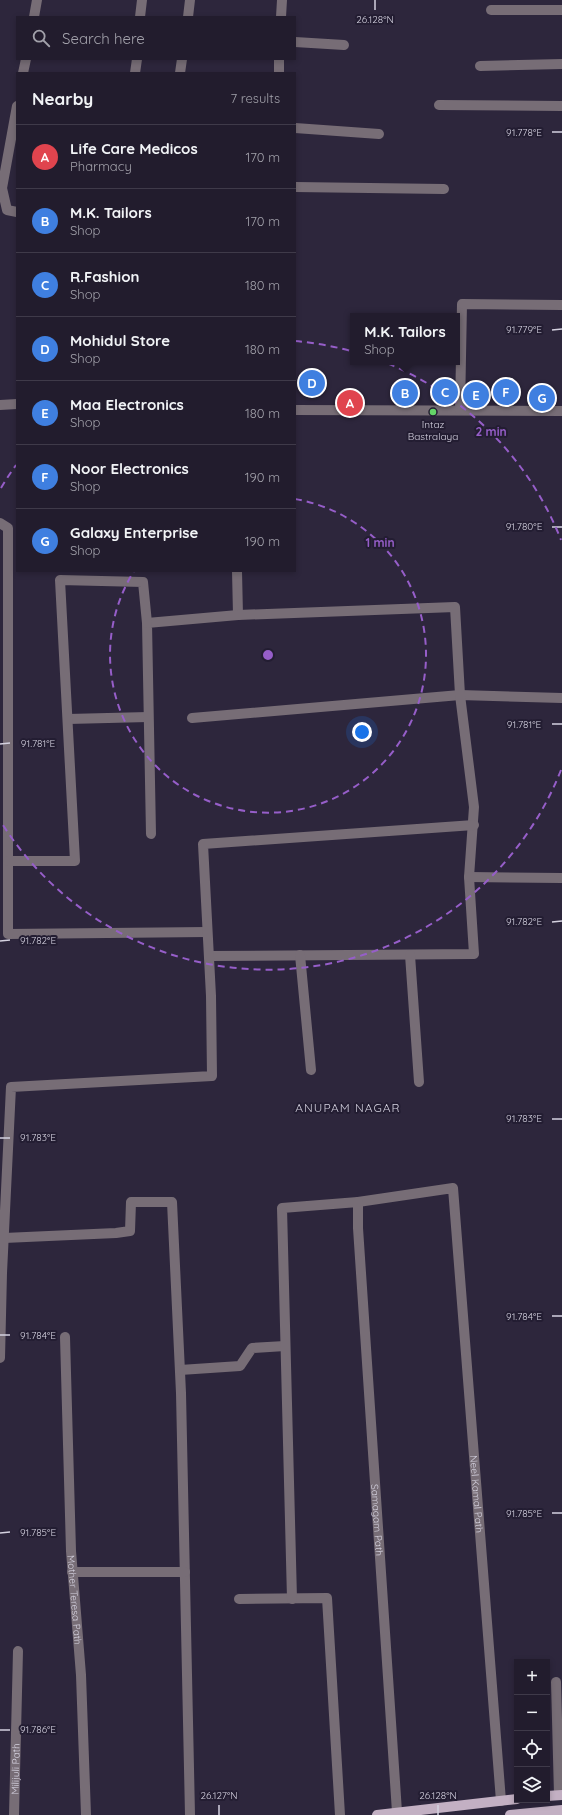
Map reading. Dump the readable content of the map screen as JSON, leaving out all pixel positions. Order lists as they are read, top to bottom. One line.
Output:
{"streets":{"street":["Neel Kamal Path","Samagam Path","Mother Teresa Path","Milijuli Path"]},"crossings":[["Neel Kamal Path","Samagam Path"]],"districts":["ANUPAM NAGAR"],"places":["Intaz Bastralaya"],"page":{"search":"Search here","heading":["Nearby","7 results"],"list":[{"mark":"A","name":"Life Care Medicos","note":"Pharmacy","value":"170 m"},{"mark":"B","name":"M.K. Tailors","note":"Shop","value":"170 m"},{"mark":"C","name":"R.Fashion","note":"Shop","value":"180 m"},{"mark":"D","name":"Mohidul Store","note":"Shop","value":"180 m"},{"mark":"E","name":"Maa Electronics","note":"Shop","value":"180 m"},{"mark":"F","name":"Noor Electronics","note":"Shop","value":"190 m"},{"mark":"G","name":"Galaxy Enterprise","note":"Shop","value":"190 m"}],"popup":["M.K. Tailors","Shop"],"pins":["D","C","F","B","E","G","A"],"map_buttons":["+","−"]},"coordinates":["26.128°N","91.778°E","91.779°E","91.780°E","91.781°E","91.782°E","91.783°E","91.784°E","91.785°E","91.786°E","26.127°N"],"rings":["2 min","1 min"]}
